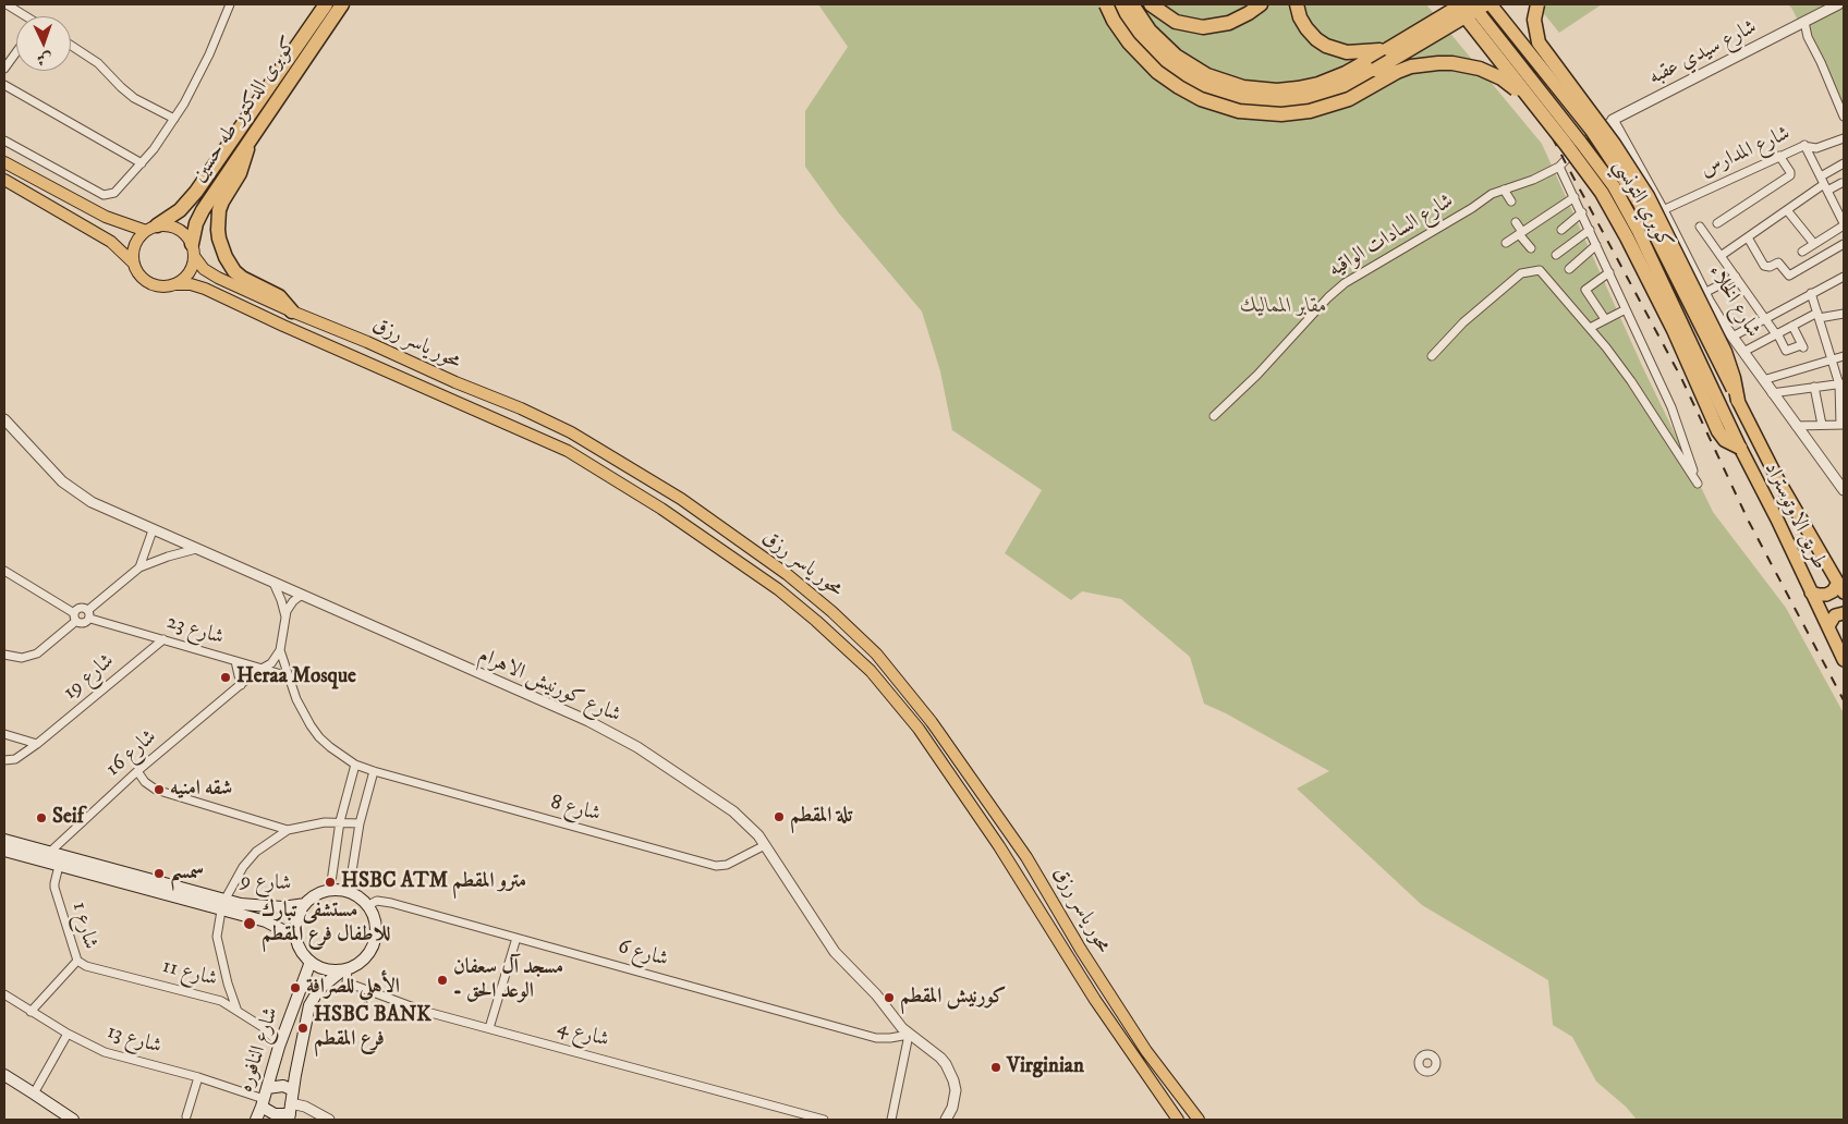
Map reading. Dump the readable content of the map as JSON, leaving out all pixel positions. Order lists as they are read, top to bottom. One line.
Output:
{"streets":{"highway":["كوبرى الدكتور طه حسين","كوبري التونسي","طريق الاوتوستراد"],"main road":["محور ياسر رزق","شارع 9","شارع النافوره"],"street":["شارع سيدي عقبه","شارع المدارس","شارع السادات الواقيه","شارع الخلاء","شارع 23","شارع 19","شارع كورنيش الاهرام","شارع 16","شارع 8","شارع 1","شارع 6","شارع 11","شارع 4","شارع 13"]},"crossings":[["شارع سيدي عقبه","شارع السادات الواقيه"],["شارع سيدي عقبه","شارع الخلاء"],["كوبرى الدكتور طه حسين","محور ياسر رزق"],["شارع المدارس","شارع الخلاء"],["كوبري التونسي","طريق الاوتوستراد"],["شارع السادات الواقيه","شارع الخلاء"],["شارع 23","شارع 19"],["شارع 23","شارع 16"],["شارع كورنيش الاهرام","شارع 8"],["شارع كورنيش الاهرام","شارع 6"],["شارع 16","شارع 9"],["شارع 9","شارع 1"],["شارع 9","شارع 6"],["شارع 9","شارع 4"],["شارع 9","شارع النافوره"],["شارع 1","شارع 11"],["شارع 1","شارع 13"],["شارع 6","شارع 4"],["شارع 6","شارع النافوره"],["شارع 11","شارع النافوره"],["شارع 4","شارع النافوره"],["شارع 13","شارع النافوره"]],"parks":["مقابر المماليك"],"places":["Heraa Mosque","شقه امنيه","تلة المقطم","Seif","سمسم","HSBC ATM مترو المقطم","مستشفى تبارك للاطفال فرع المقطم","مسجد آل سعفان - الوعد الحق","الأهلي للصرافة","كورنيش المقطم","HSBC BANK فرع المقطم","Virginian"],"north":"bottom"}
